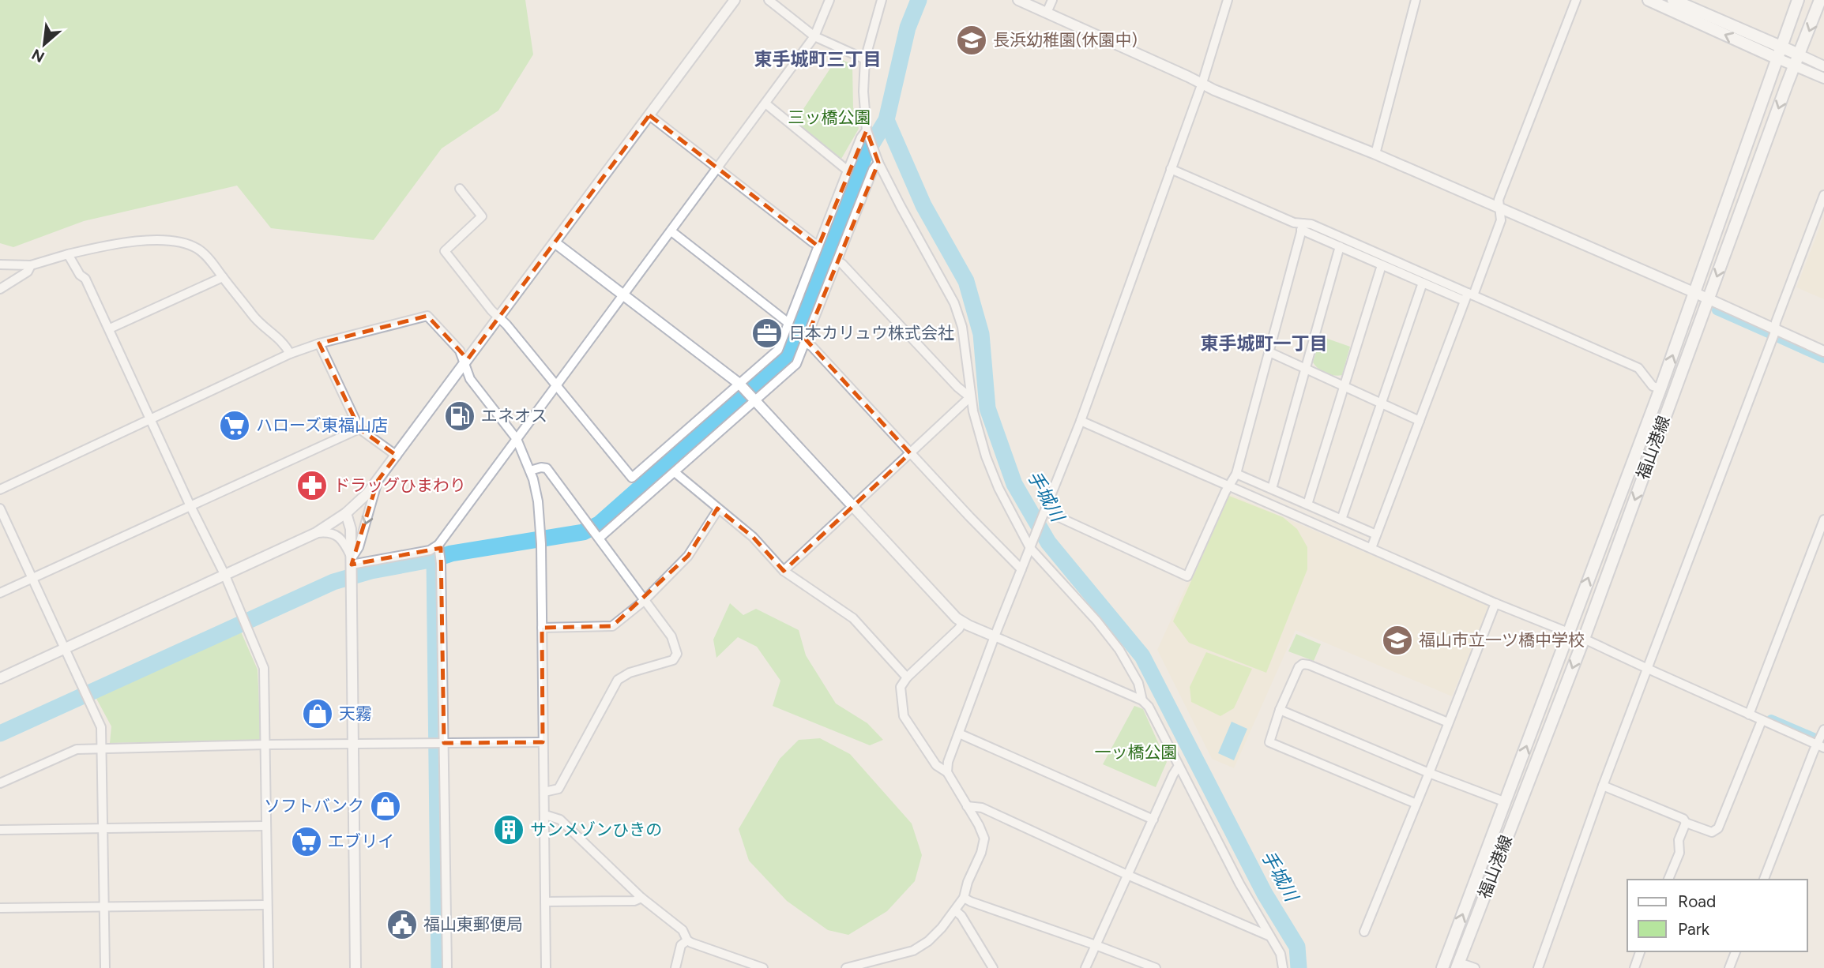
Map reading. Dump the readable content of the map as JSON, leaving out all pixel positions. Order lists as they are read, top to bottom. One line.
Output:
{"streets":{"main road":["福山港線"]},"districts":["東手城町三丁目","東手城町一丁目"],"water":["手城川"],"parks":["三ッ橋公園","一ッ橋公園"],"places":{"school or university":["長浜幼稚園(休園中)","福山市立一ツ橋中学校"],"office":["日本カリュウ株式会社"],"fuel station":["エネオス"],"supermarket":["ハローズ東福山店","エブリイ"],"pharmacy":["ドラッグひまわり"],"shop":["天霧","ソフトバンク"],"building":["サンメゾンひきの"],"public building":["福山東郵便局"]},"legend":["Road","Park"],"north":"bottom left"}
